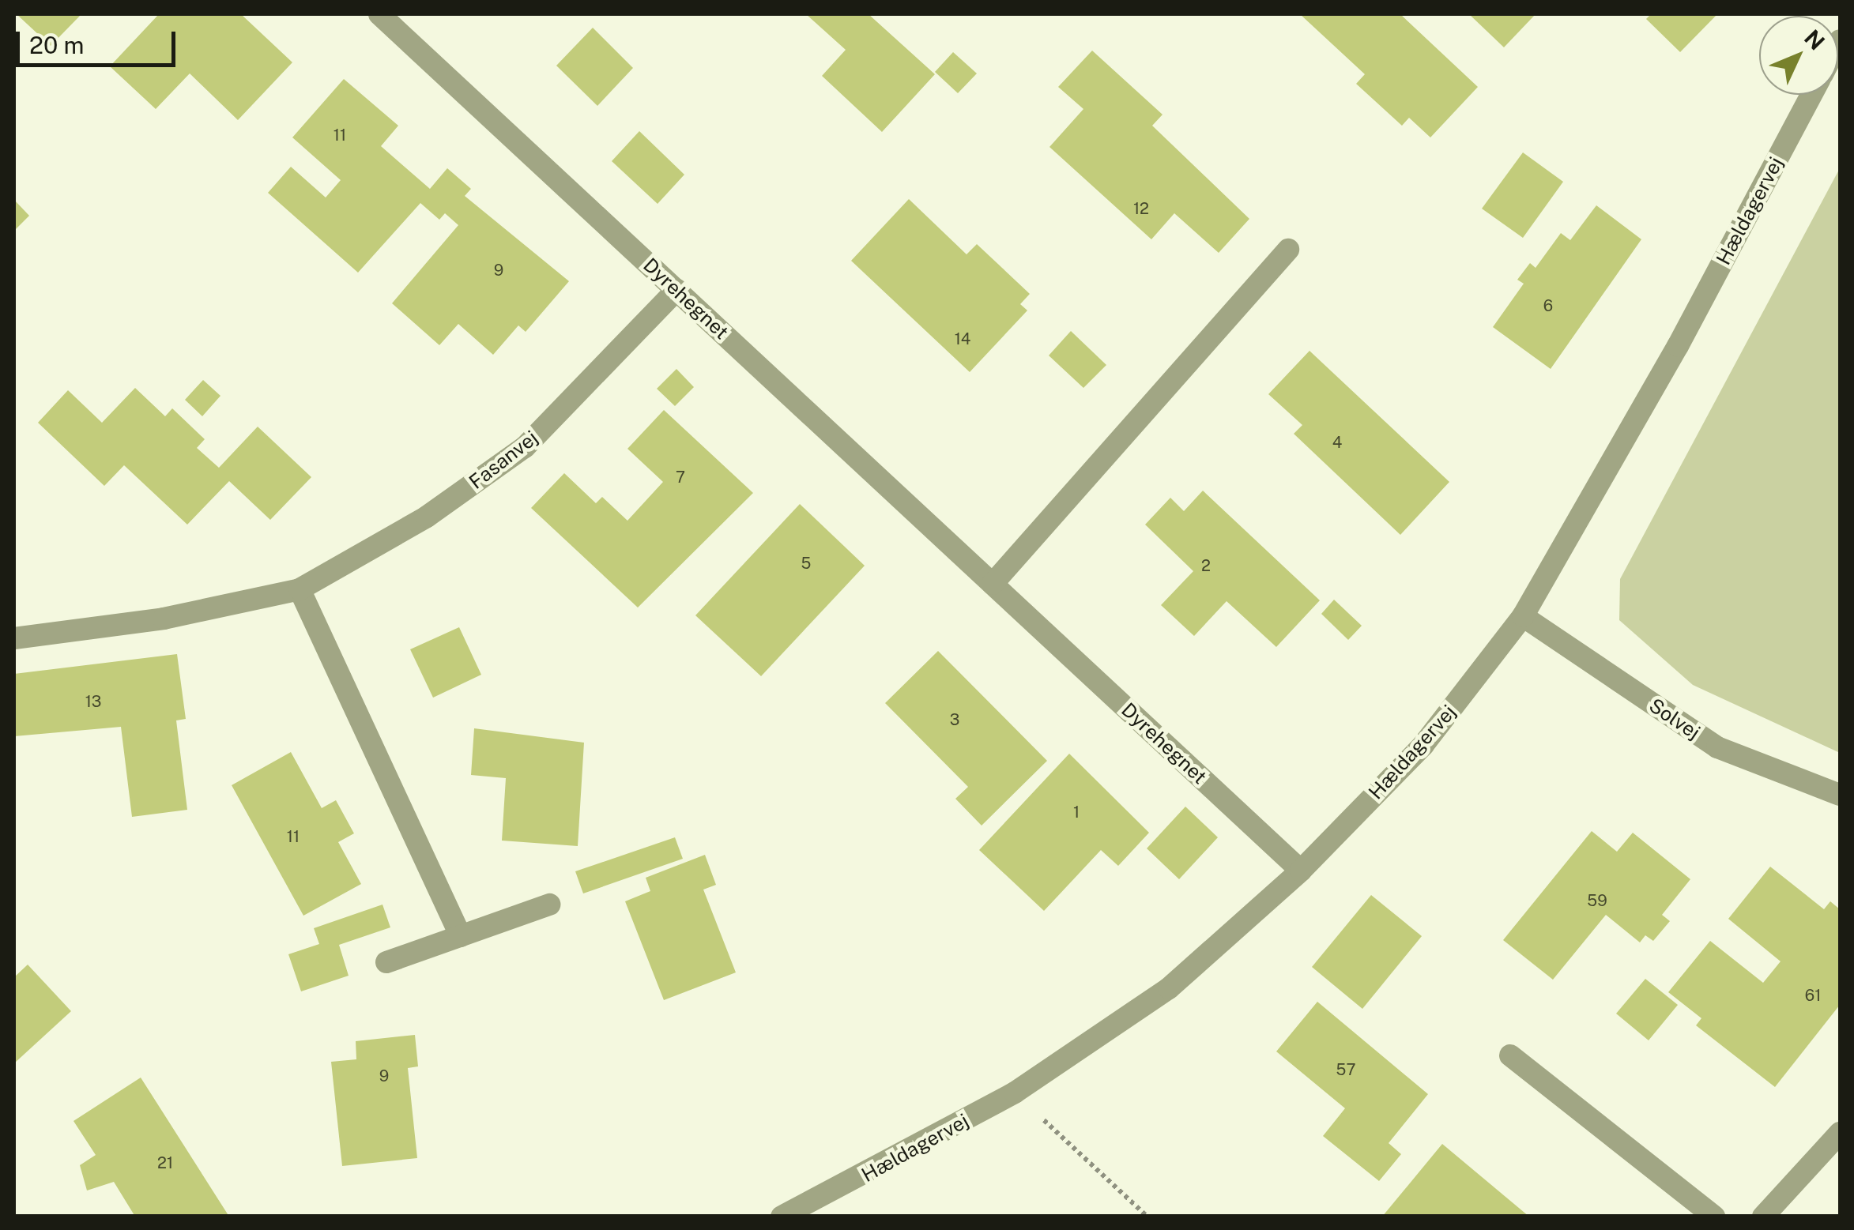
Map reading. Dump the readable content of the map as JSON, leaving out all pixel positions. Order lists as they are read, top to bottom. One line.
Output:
{"streets":{"street":["Hældagervej","Dyrehegnet","Fasanvej","Solvej"]},"crossings":[["Hældagervej","Dyrehegnet"],["Hældagervej","Solvej"],["Dyrehegnet","Fasanvej"]],"house_numbers":["11","12","9","6","14","4","7","5","2","13","3","1","11","59","61","57","9","21"],"scale_bar":"20 m","north":"top right"}
